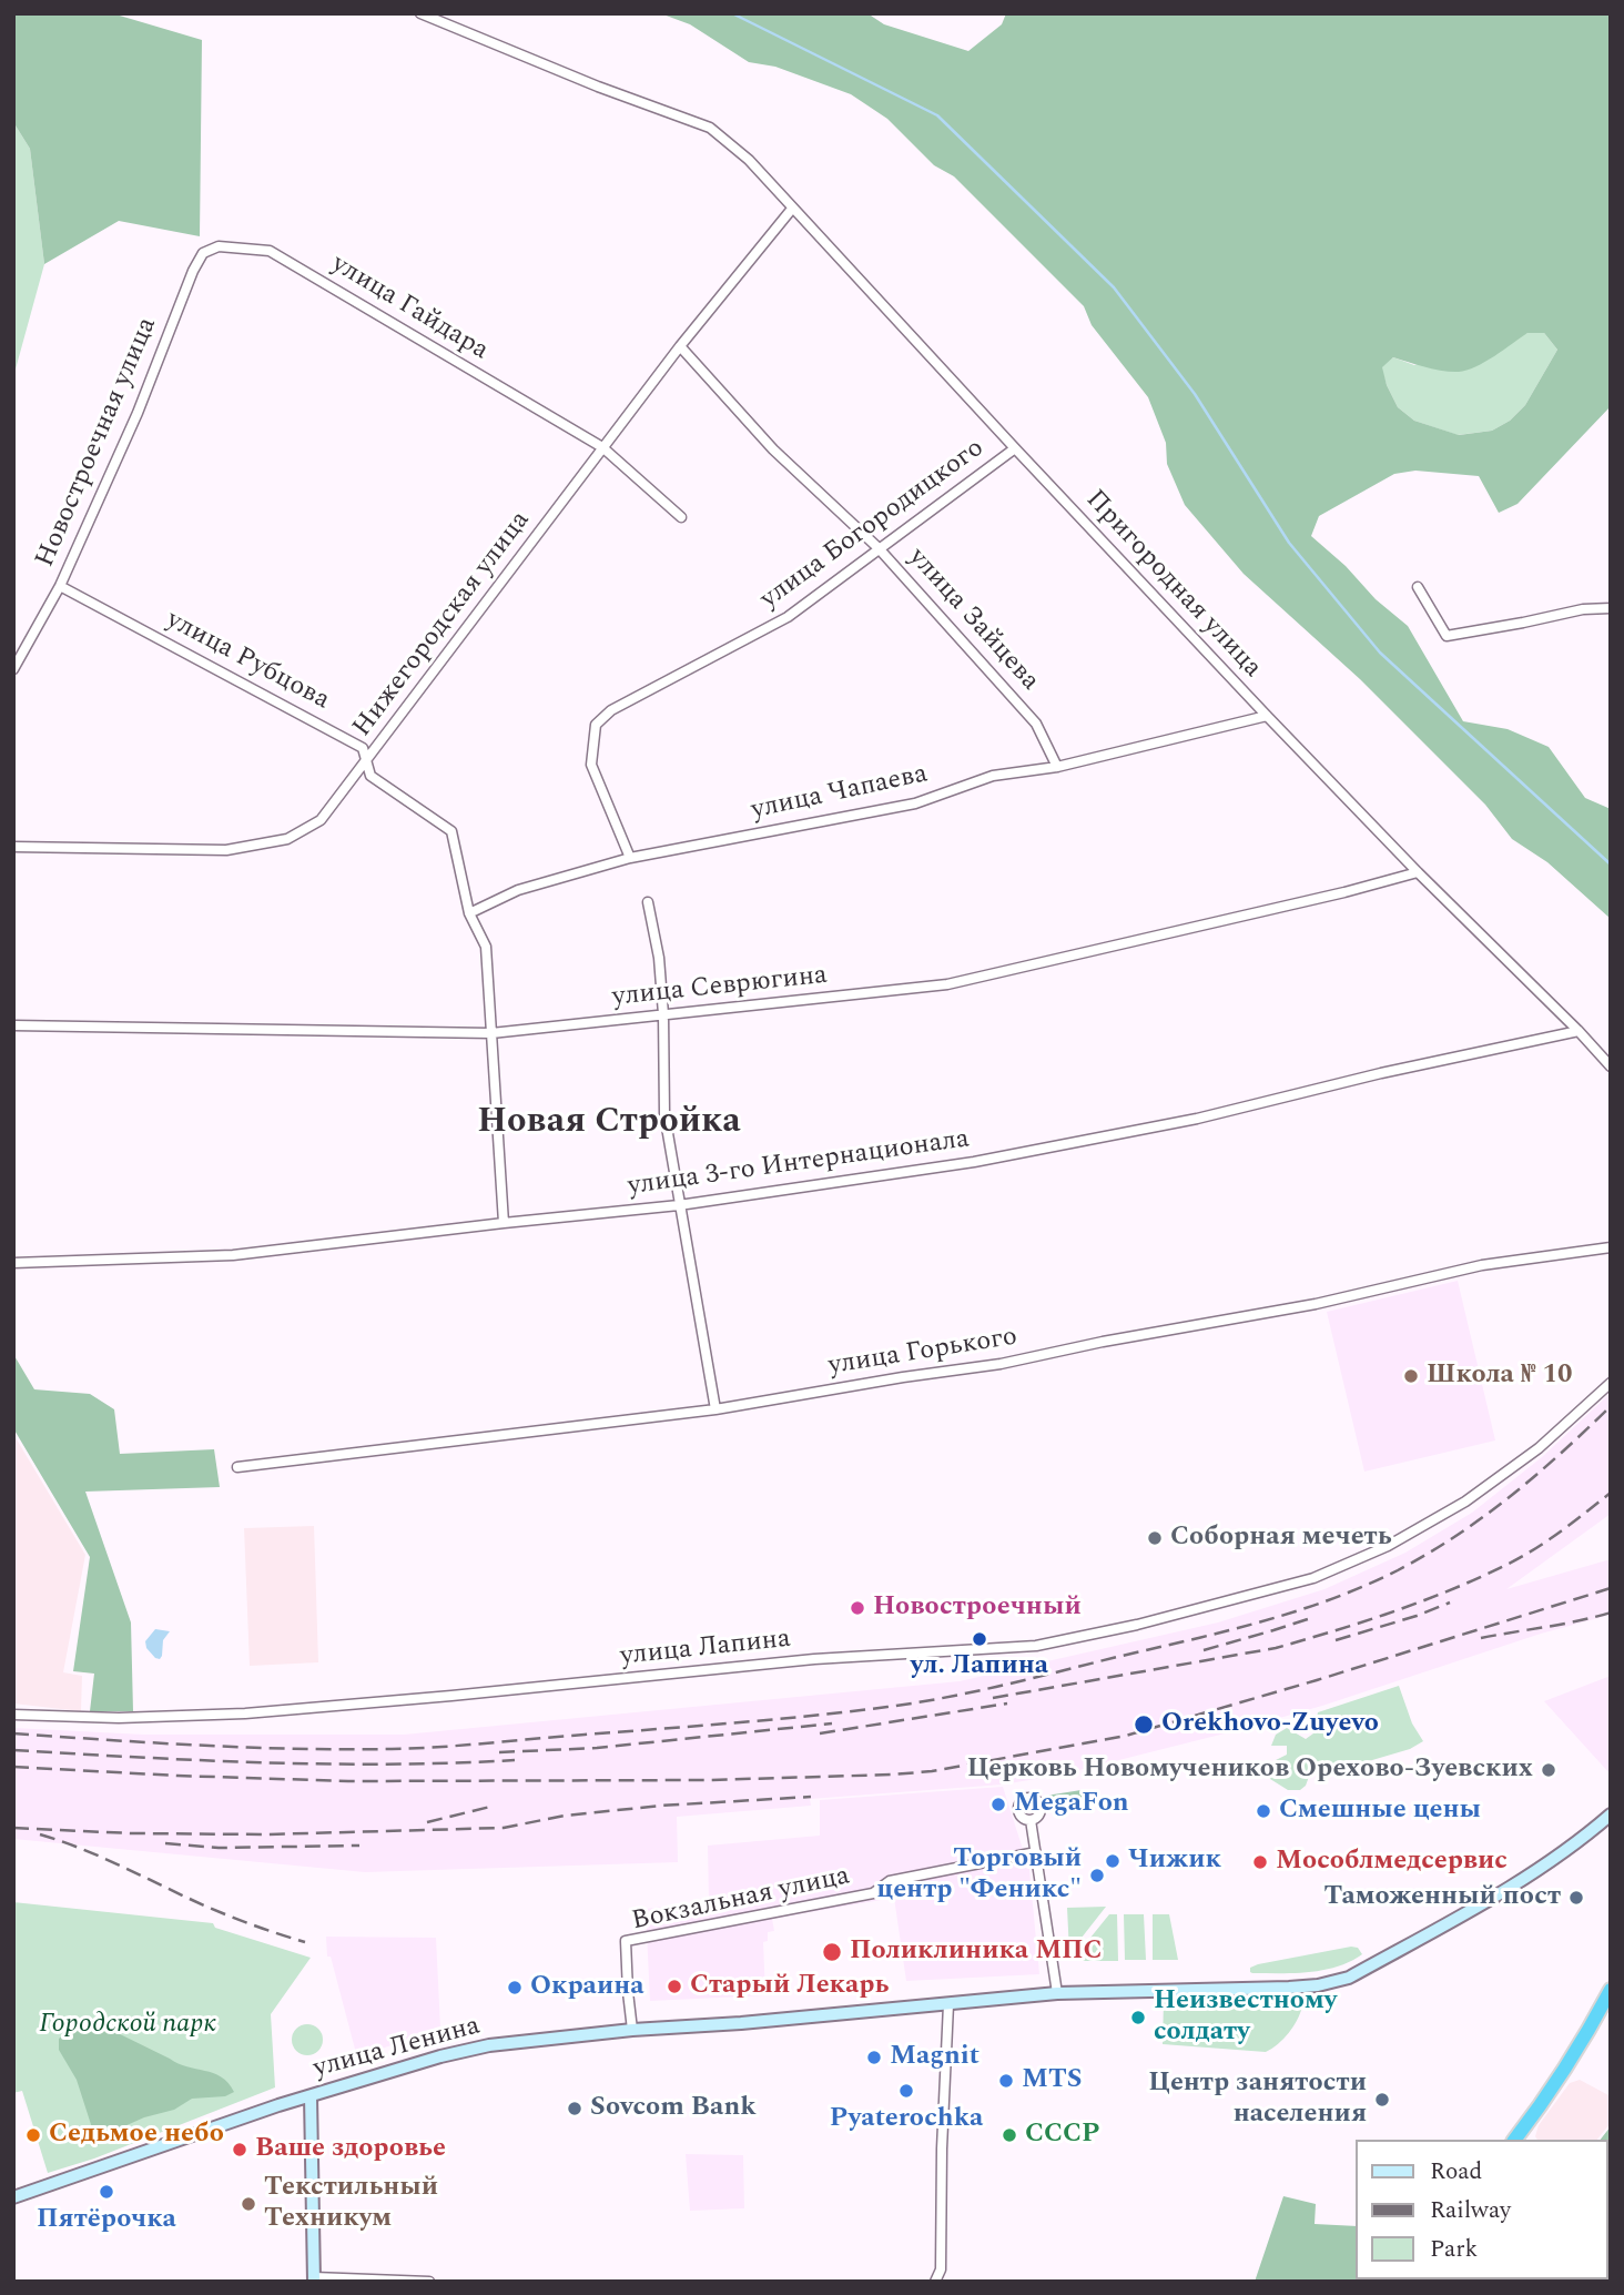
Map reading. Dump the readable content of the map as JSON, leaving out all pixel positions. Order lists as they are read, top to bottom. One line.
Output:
{"streets":{"main road":["улица Ленина"],"street":["улица Гайдара","Новостроечная улица","улица Богородицкого","Пригородная улица","улица Зайцева","Нижегородская улица","улица Рубцова","улица Чапаева","улица Севрюгина","улица 3-го Интернационала","улица Горького","улица Лапина","Вокзальная улица"]},"crossings":[["улица Гайдара","Новостроечная улица"],["улица Гайдара","Нижегородская улица"],["Новостроечная улица","улица Рубцова"],["улица Богородицкого","Пригородная улица"],["улица Богородицкого","улица Зайцева"],["улица Богородицкого","улица Чапаева"],["Пригородная улица","Нижегородская улица"],["Пригородная улица","улица Чапаева"],["Пригородная улица","улица Севрюгина"],["Пригородная улица","улица 3-го Интернационала"],["улица Зайцева","Нижегородская улица"],["улица Зайцева","улица Чапаева"],["Нижегородская улица","улица Рубцова"],["улица Рубцова","улица Чапаева"],["улица Рубцова","улица Севрюгина"],["улица Рубцова","улица 3-го Интернационала"],["Вокзальная улица","улица Ленина"]],"districts":["Новая Стройка"],"parks":["Городской парк"],"places":["Школа № 10","Соборная мечеть","Новостроечный","ул. Лапина","Orekhovo-Zuyevo","Церковь Новомучеников Орехово-Зуевских","MegaFon","Смешные цены","Чижик","Мособлмедсервис","Торговый центр \"Феникс\"","Таможенный пост","Поликлиника МПС","Старый Лекарь","Окраина","Неизвестному солдату","Magnit","MTS","Pyaterochka","Центр занятости населения","Sovcom Bank","Седьмое небо","СССР","Ваше здоровье","Пятёрочка","Текстильный Техникум"],"legend":["Road","Railway","Park"]}
